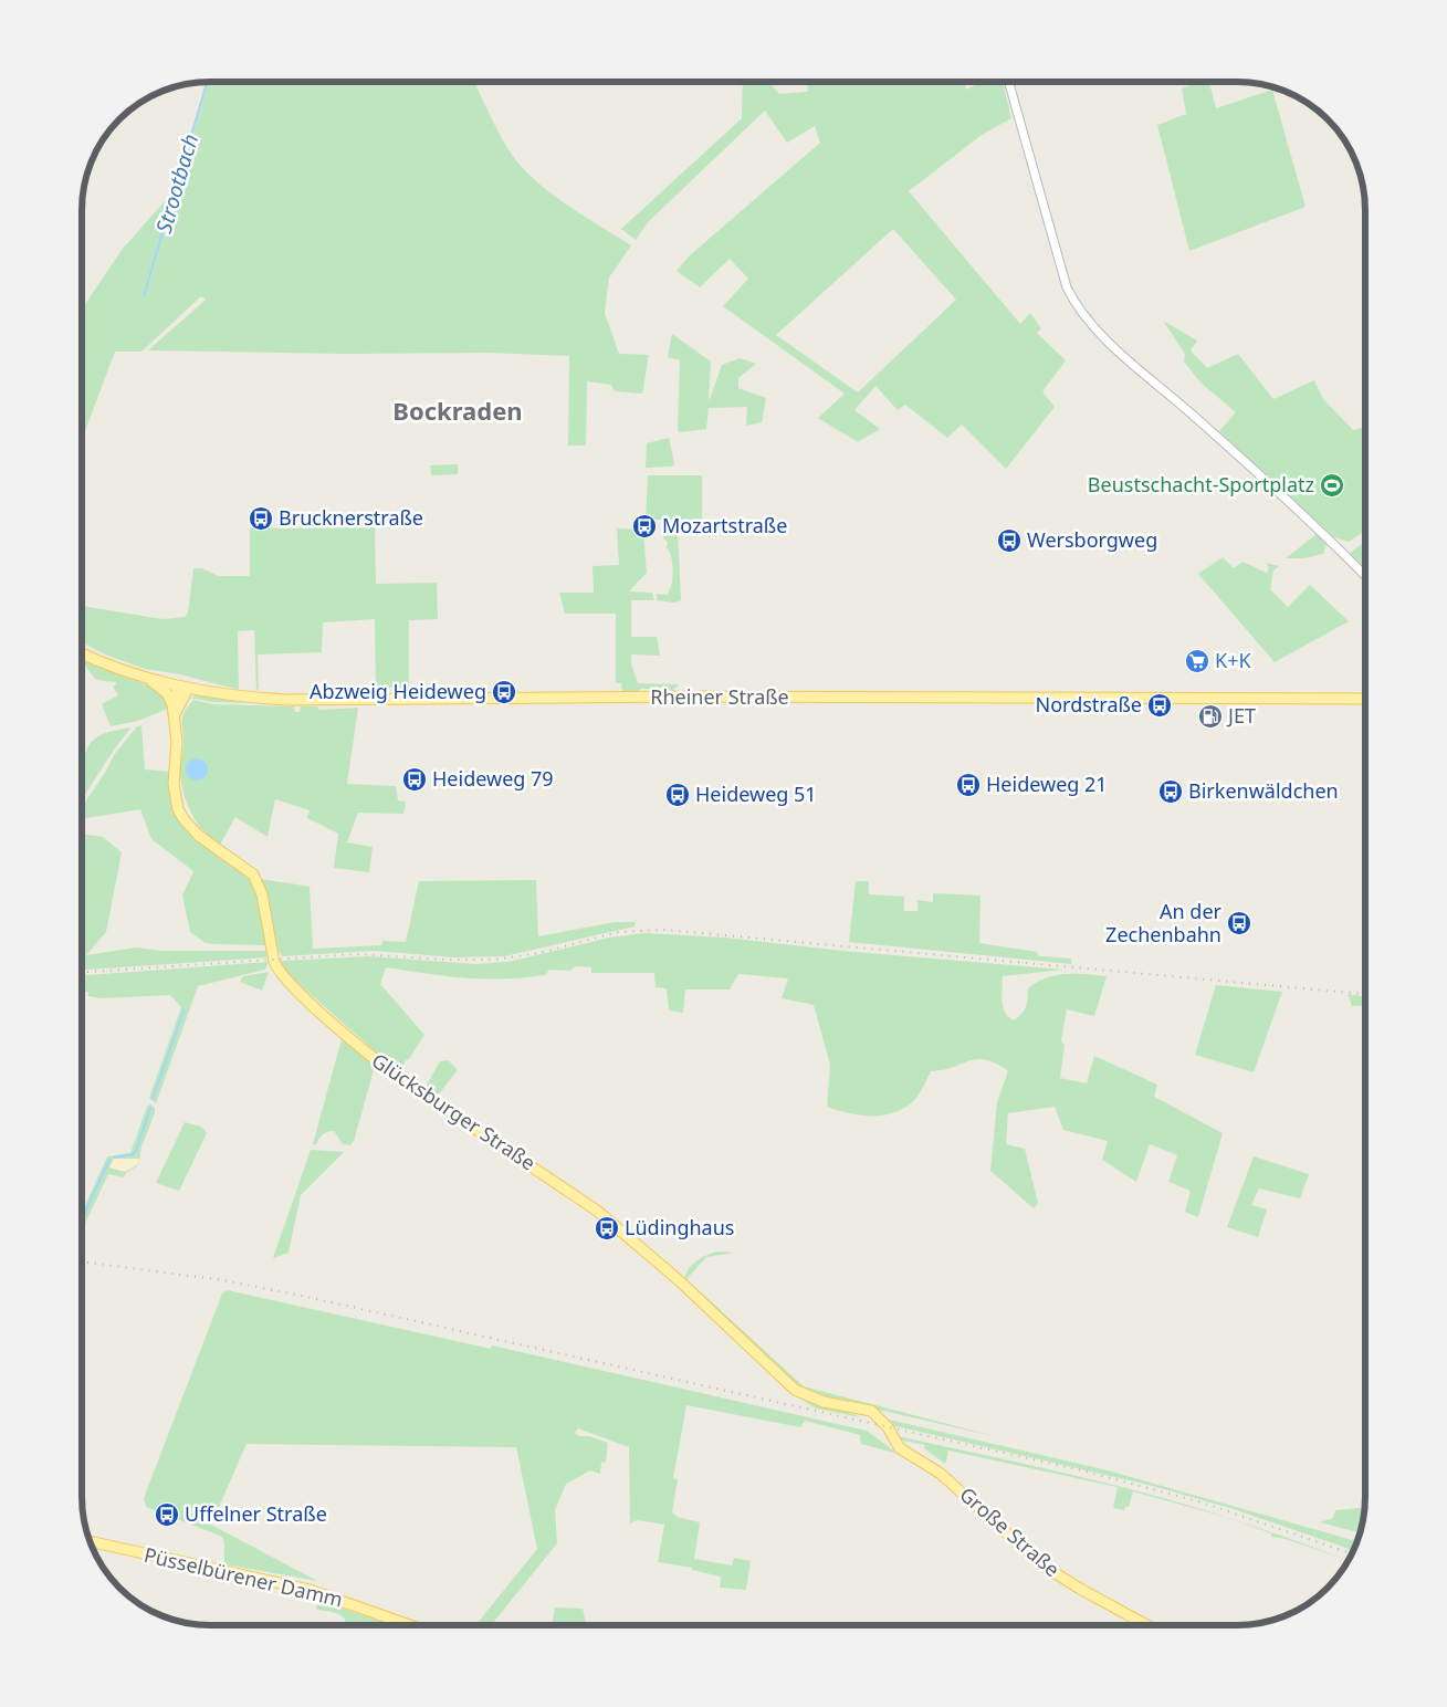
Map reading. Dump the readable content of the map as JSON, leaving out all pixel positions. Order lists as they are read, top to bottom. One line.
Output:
{"streets":{"main road":["Rheiner Straße","Glücksburger Straße","Große Straße","Püsselbürener Damm"]},"crossings":[["Glücksburger Straße","Große Straße"]],"districts":["Bockraden"],"water":["Strootbach"],"places":{"sports":["Beustschacht-Sportplatz"],"bus stop":["Brucknerstraße","Mozartstraße","Wersborgweg","Abzweig Heideweg","Nordstraße","Heideweg 79","Heideweg 21","Birkenwäldchen","Heideweg 51","An der Zechenbahn","Lüdinghaus","Uffelner Straße"],"supermarket":["K+K"],"fuel station":["JET"]}}
